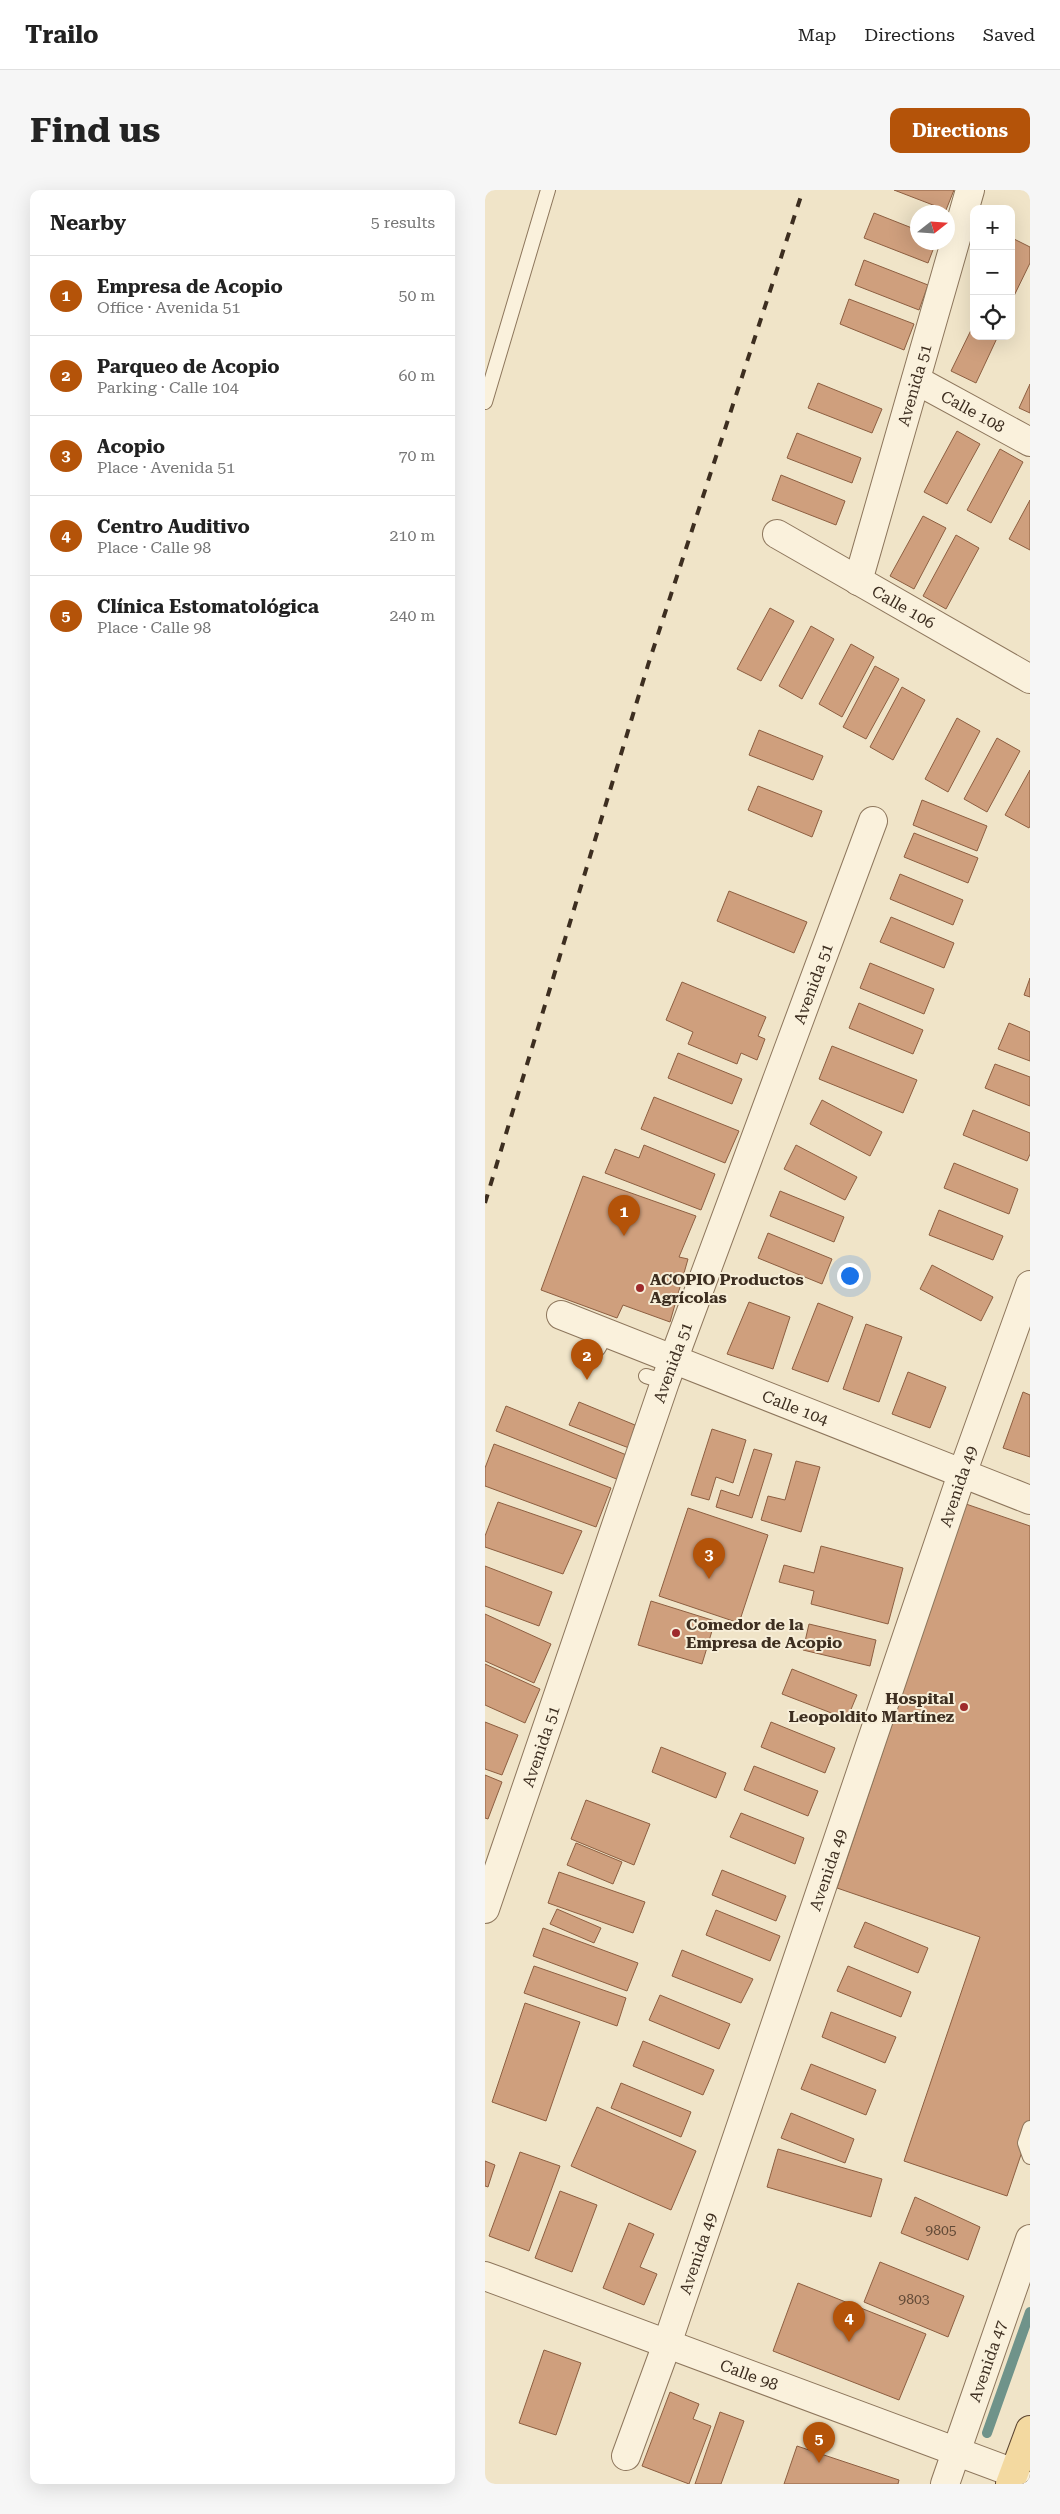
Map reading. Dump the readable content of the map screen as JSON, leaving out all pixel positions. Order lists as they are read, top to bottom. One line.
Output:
{"streets":{"street":["Avenida 51","Calle 108","Calle 106","Calle 104","Avenida 49","Avenida 47","Calle 98"]},"crossings":[["Avenida 51","Calle 108"],["Avenida 51","Calle 106"],["Avenida 51","Calle 104"],["Calle 104","Avenida 49"],["Avenida 49","Calle 98"],["Avenida 47","Calle 98"]],"places":["ACOPIO Productos Agrícolas","Comedor de la Empresa de Acopio","Hospital Leopoldito Martínez"],"house_numbers":["9805","9803"],"north":"right","page":{"header":"Trailo","nav":["Map","Directions","Saved"],"buttons":"Directions","title":"Find us","heading":["Nearby","5 results"],"map_buttons":["+","−"],"list":[{"mark":"1","name":"Empresa de Acopio","note":"Office · Avenida 51","value":"50 m"},{"mark":"2","name":"Parqueo de Acopio","note":"Parking · Calle 104","value":"60 m"},{"mark":"3","name":"Acopio","note":"Place · Avenida 51","value":"70 m"},{"mark":"4","name":"Centro Auditivo","note":"Place · Calle 98","value":"210 m"},{"mark":"5","name":"Clínica Estomatológica","note":"Place · Calle 98","value":"240 m"}],"pins":["1","2","3","4","5"]}}
